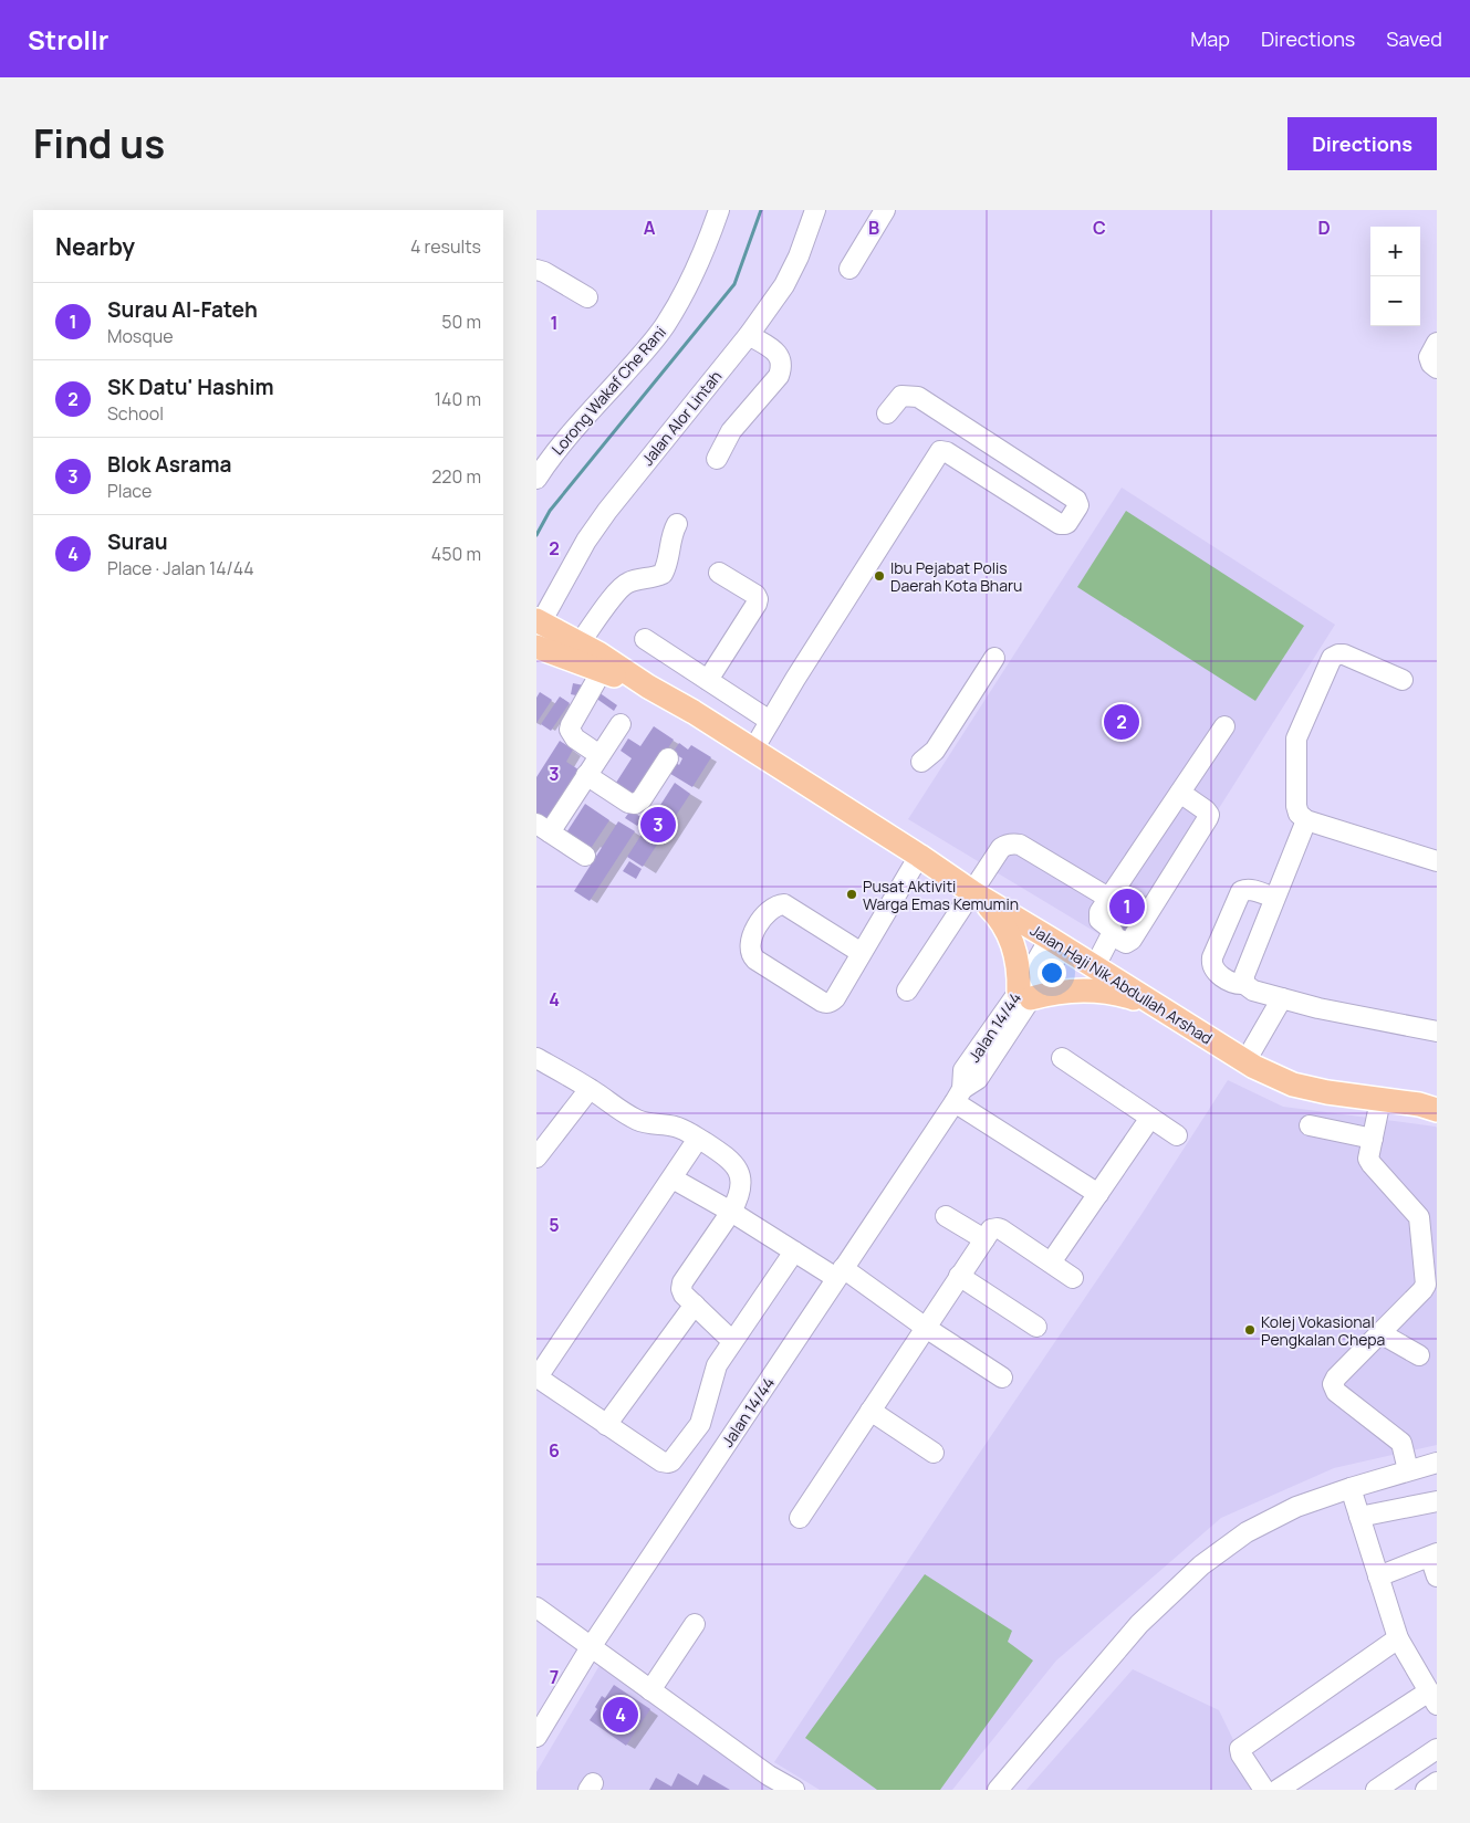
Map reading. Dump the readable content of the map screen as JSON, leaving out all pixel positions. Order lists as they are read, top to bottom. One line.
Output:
{"streets":{"main road":["Jalan Haji Nik Abdullah Arshad"],"street":["Lorong Wakaf Che Rani","Jalan Alor Lintah","Jalan 14/44"]},"crossings":[["Jalan Alor Lintah","Jalan Haji Nik Abdullah Arshad"],["Jalan Haji Nik Abdullah Arshad","Jalan 14/44"]],"places":["Ibu Pejabat Polis Daerah Kota Bharu","Pusat Aktiviti Warga Emas Kemumin","Kolej Vokasional Pengkalan Chepa"],"page":{"header":"Strollr","nav":["Map","Directions","Saved"],"title":"Find us","buttons":"Directions","heading":["Nearby","4 results"],"map_buttons":["+","−"],"list":[{"mark":"1","name":"Surau Al-Fateh","note":"Mosque","value":"50 m"},{"mark":"2","name":"SK Datu' Hashim","note":"School","value":"140 m"},{"mark":"3","name":"Blok Asrama","note":"Place","value":"220 m"},{"mark":"4","name":"Surau","note":"Place · Jalan 14/44","value":"450 m"}],"pins":["2","3","1","4"]},"grid":{"columns":["A","B","C","D"],"rows":["1","2","3","4","5","6","7"]}}
